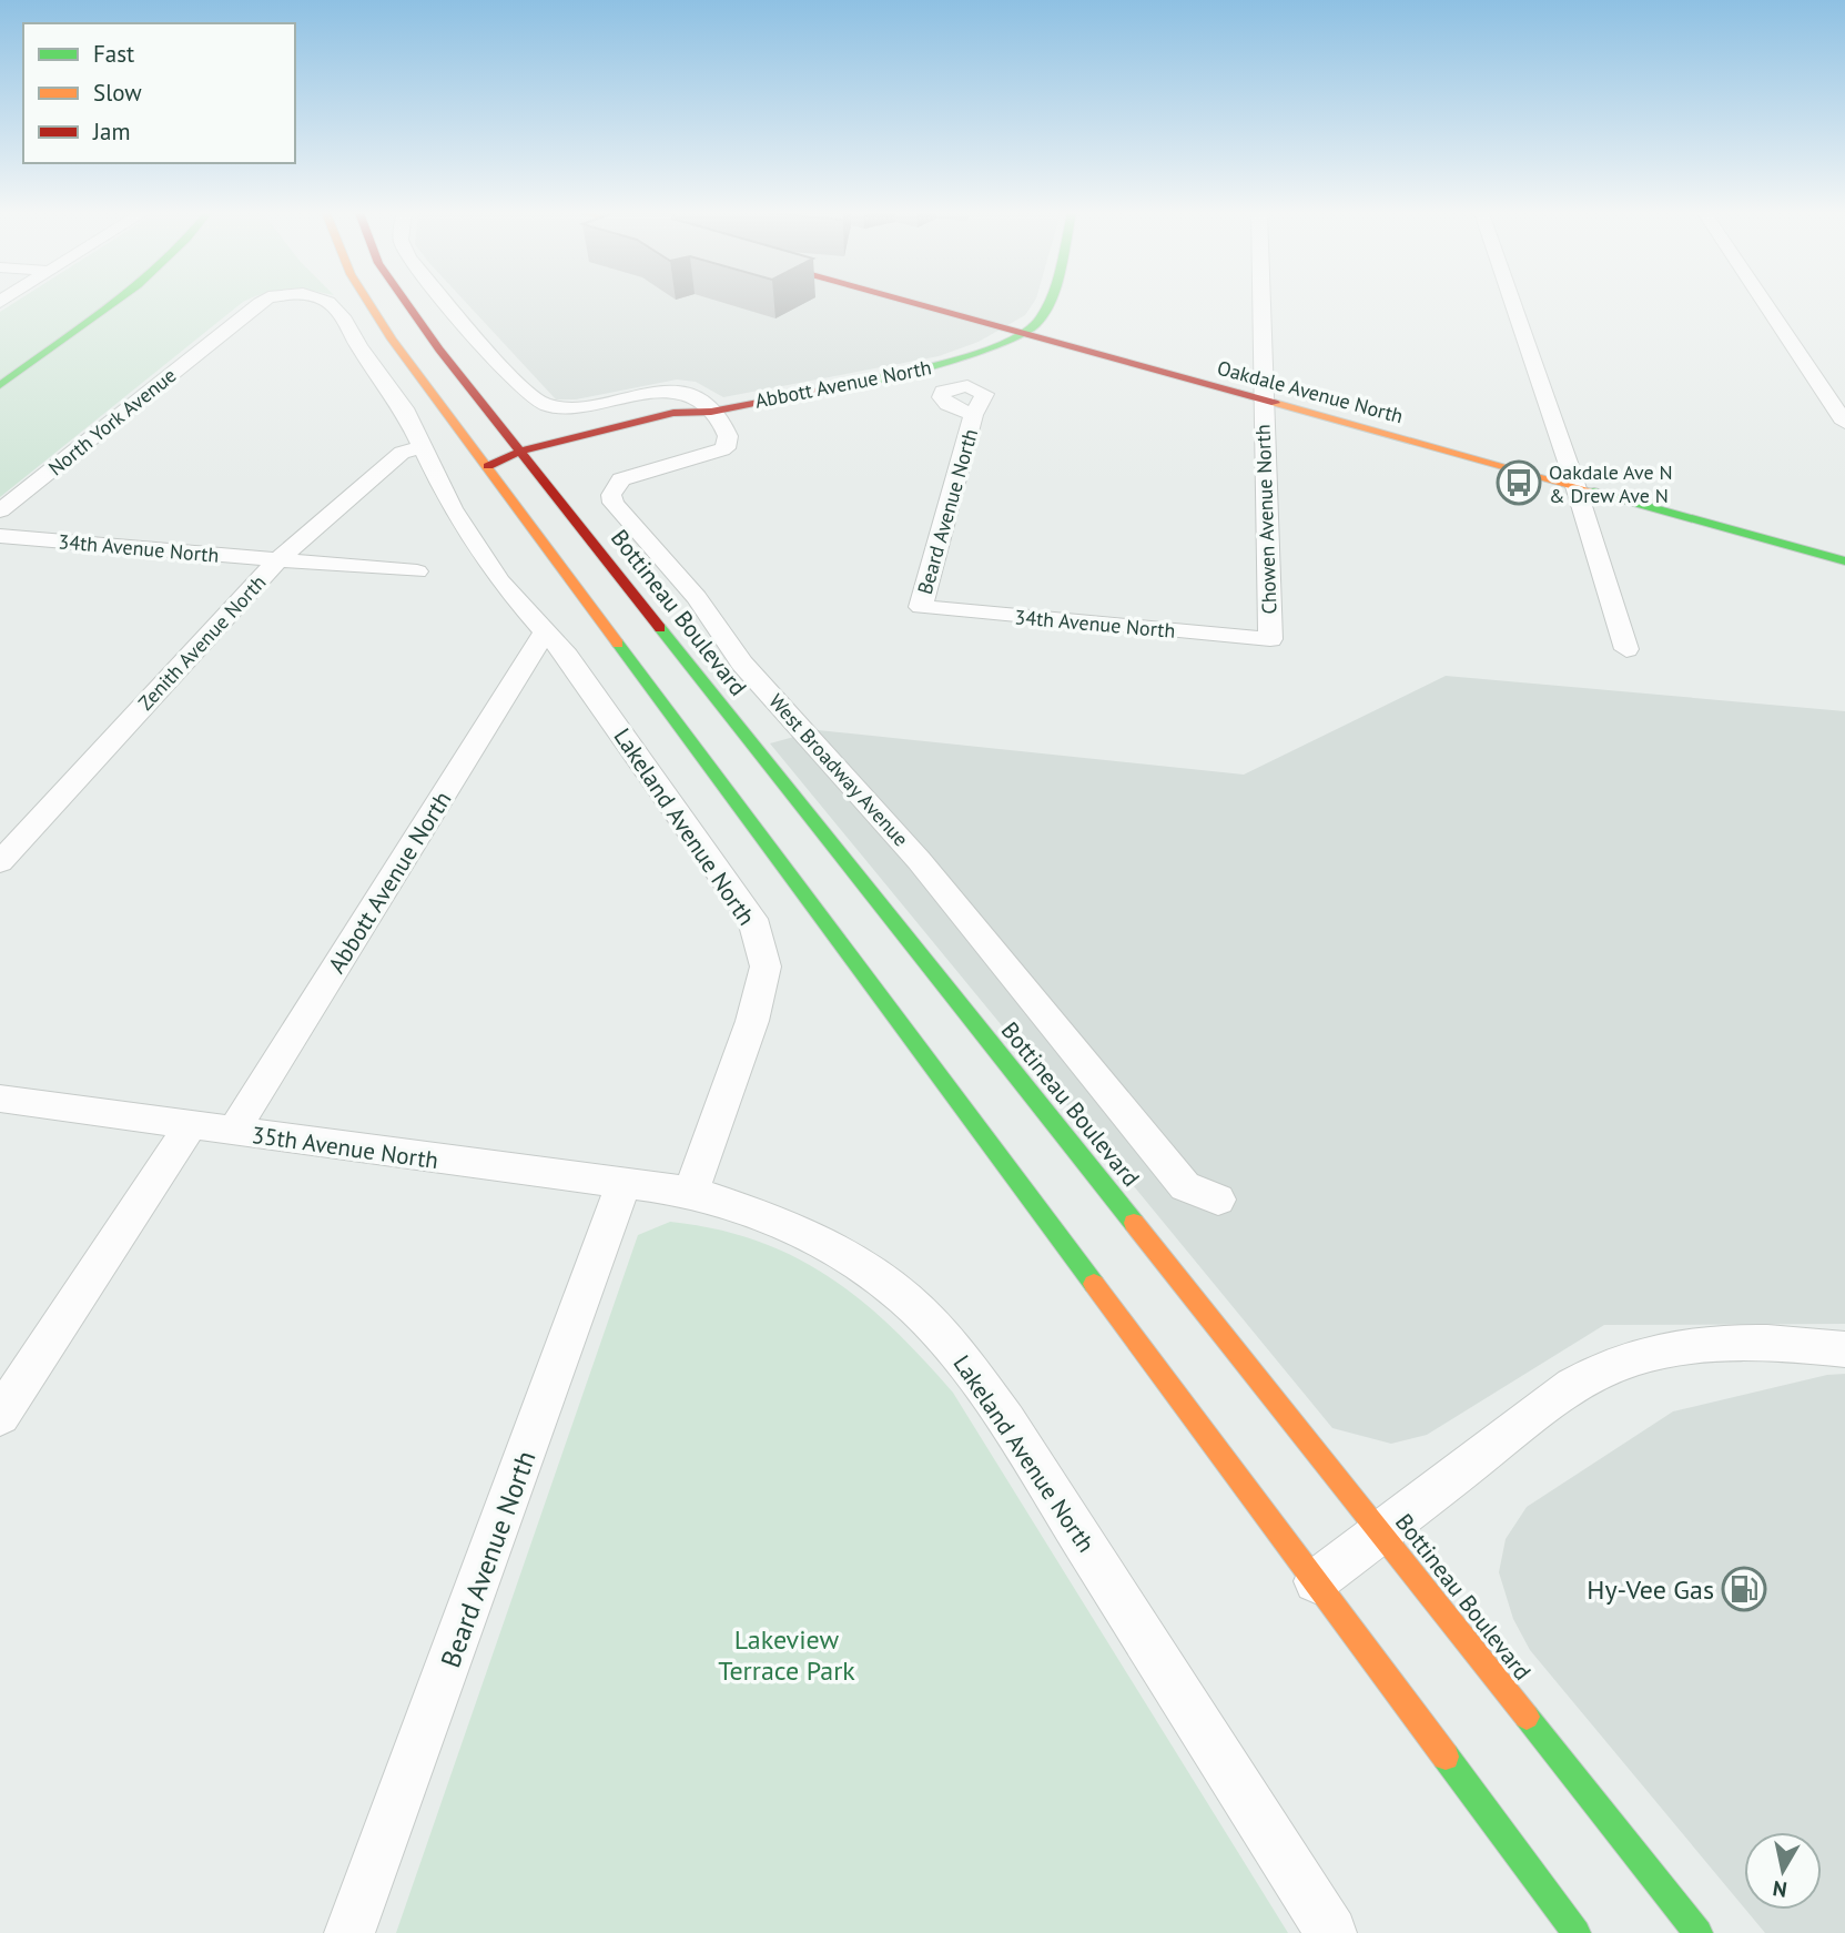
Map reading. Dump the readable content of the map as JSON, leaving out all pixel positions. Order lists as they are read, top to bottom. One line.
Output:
{"streets":{"main road":["Abbott Avenue North","Oakdale Avenue North","Bottineau Boulevard"],"street":["North York Avenue","Beard Avenue North","Chowen Avenue North","34th Avenue North","Zenith Avenue North","West Broadway Avenue","Lakeland Avenue North","35th Avenue North"]},"crossings":[["Abbott Avenue North","Oakdale Avenue North"],["Abbott Avenue North","Bottineau Boulevard"],["Abbott Avenue North","West Broadway Avenue"],["Abbott Avenue North","Lakeland Avenue North"],["Abbott Avenue North","35th Avenue North"],["Oakdale Avenue North","Chowen Avenue North"],["Beard Avenue North","34th Avenue North"],["Beard Avenue North","35th Avenue North"],["Chowen Avenue North","34th Avenue North"],["34th Avenue North","Zenith Avenue North"],["Zenith Avenue North","Lakeland Avenue North"],["Lakeland Avenue North","35th Avenue North"]],"parks":["Lakeview Terrace Park"],"places":{"bus stop":["Oakdale Ave N & Drew Ave N"],"fuel station":["Hy-Vee Gas"]},"legend":["Fast","Slow","Jam"],"north":"bottom"}
